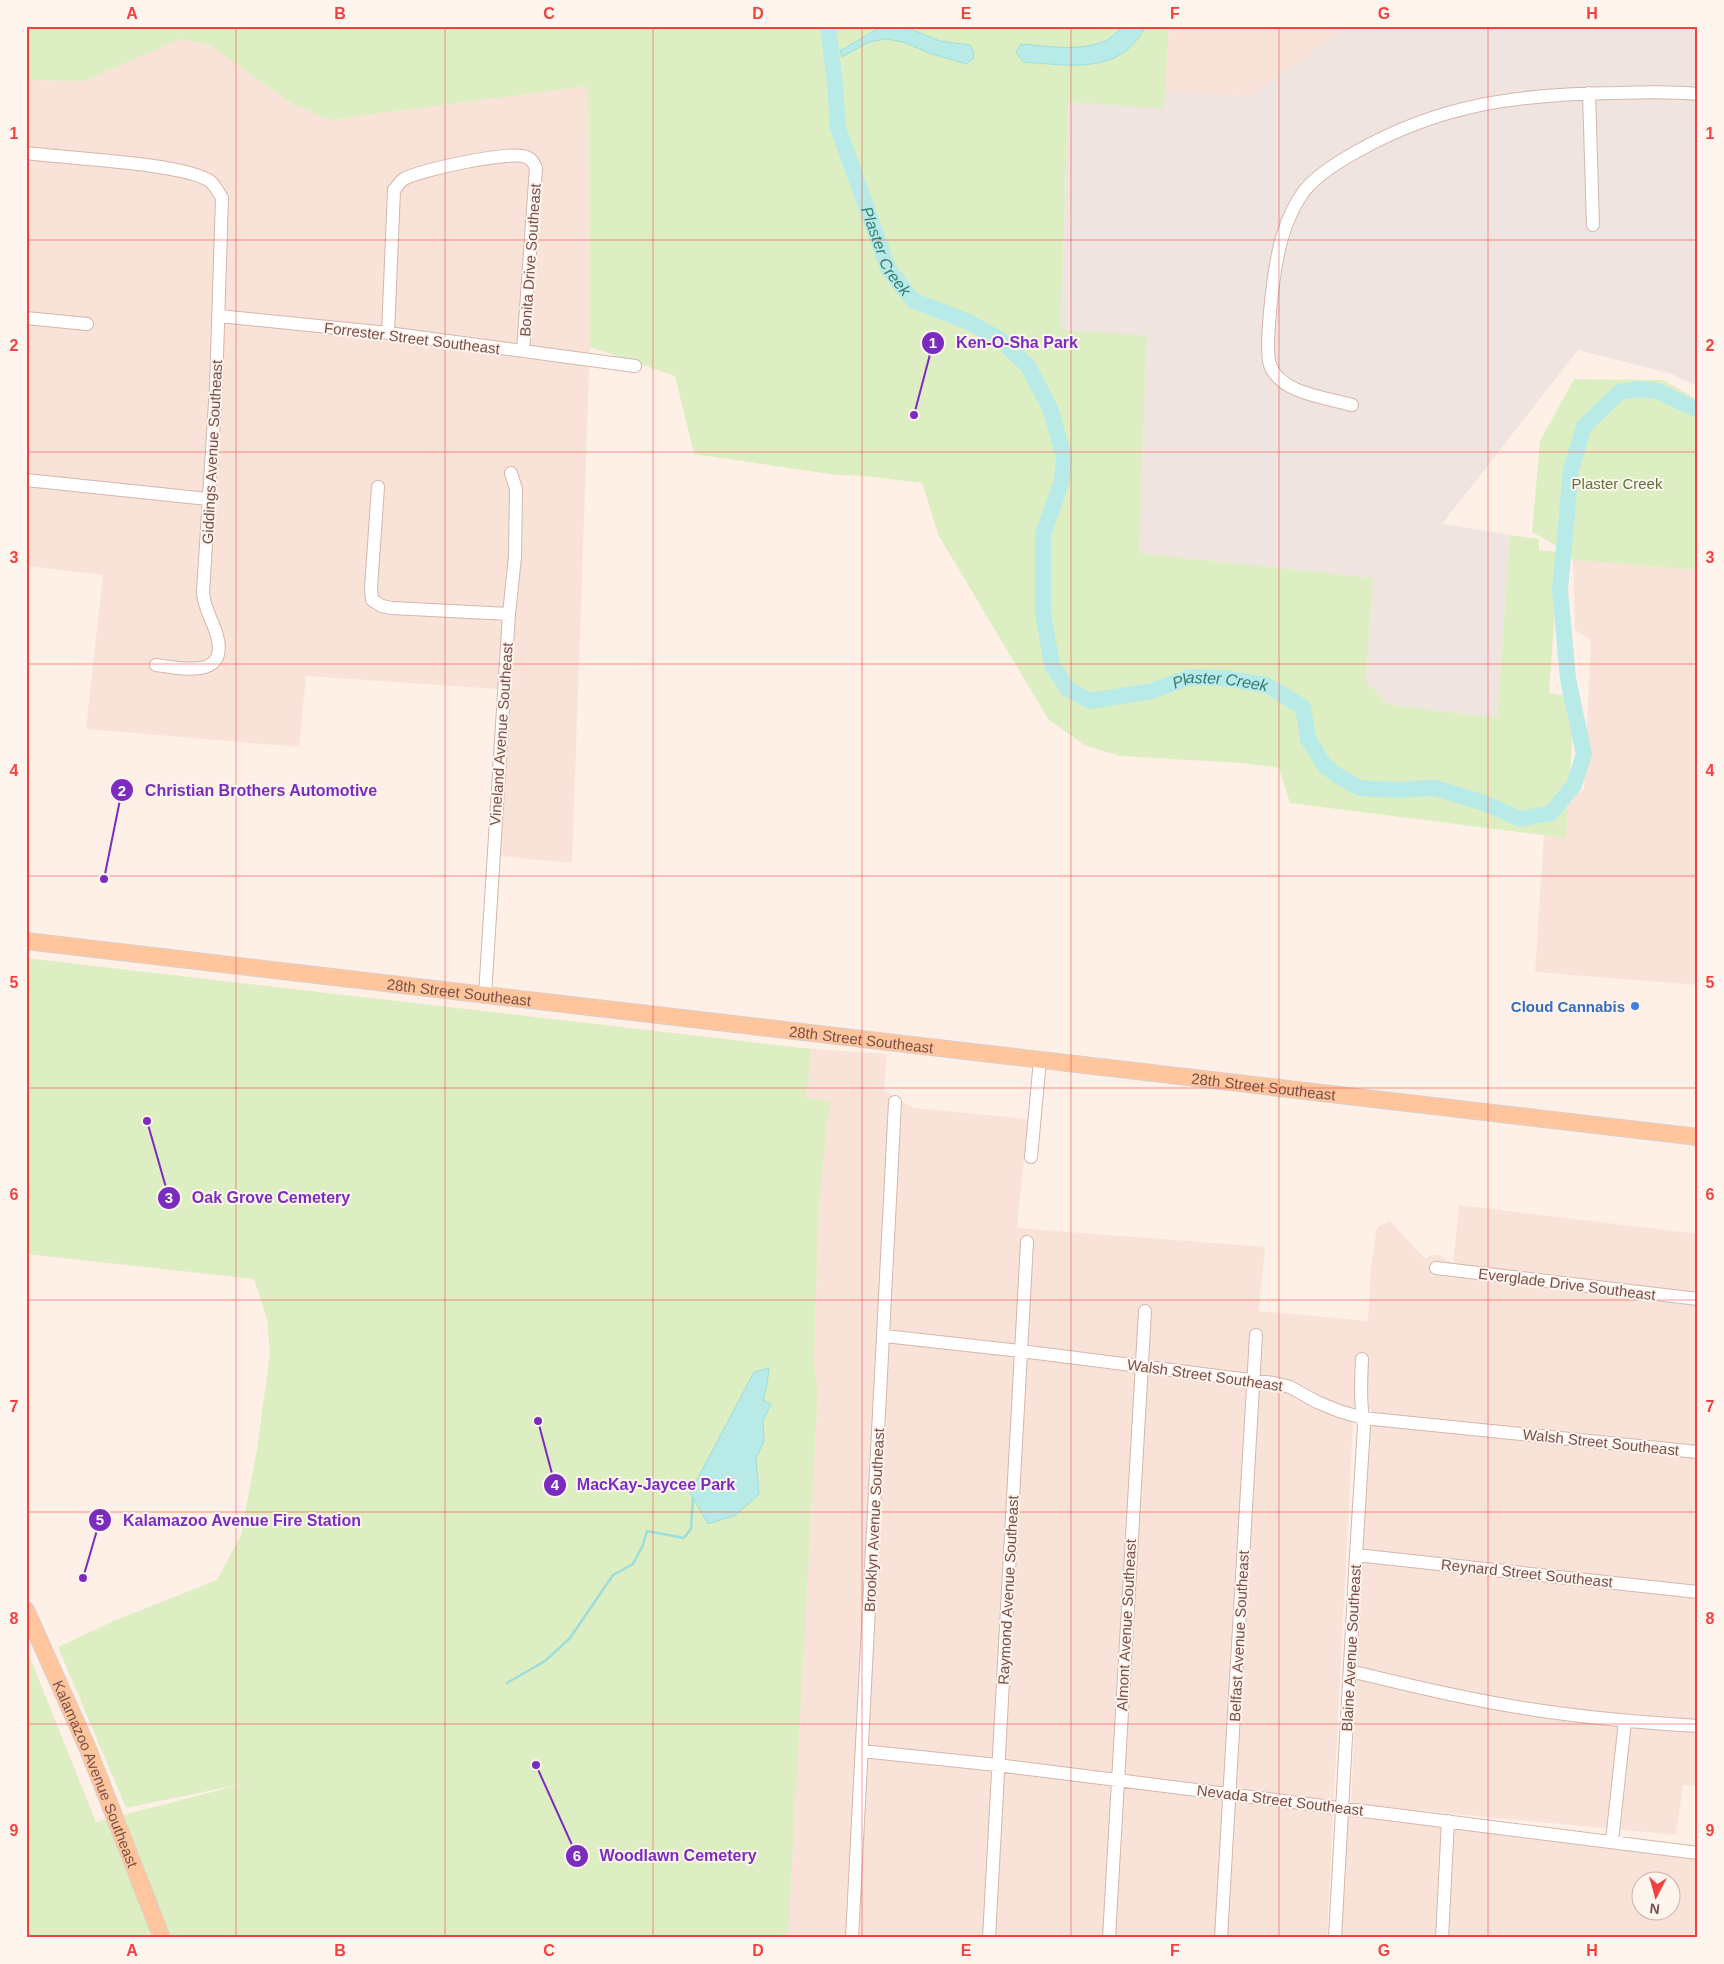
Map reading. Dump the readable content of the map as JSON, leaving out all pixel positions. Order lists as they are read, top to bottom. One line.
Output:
{"streets":{"main road":["28th Street Southeast","Kalamazoo Avenue Southeast"],"street":["Bonita Drive Southeast","Forrester Street Southeast","Giddings Avenue Southeast","Vineland Avenue Southeast","Everglade Drive Southeast","Walsh Street Southeast","Brooklyn Avenue Southeast","Reynard Street Southeast","Raymond Avenue Southeast","Almont Avenue Southeast","Belfast Avenue Southeast","Blaine Avenue Southeast","Nevada Street Southeast"]},"crossings":[["Bonita Drive Southeast","Forrester Street Southeast"],["Forrester Street Southeast","Giddings Avenue Southeast"],["Vineland Avenue Southeast","28th Street Southeast"],["Walsh Street Southeast","Brooklyn Avenue Southeast"],["Walsh Street Southeast","Raymond Avenue Southeast"],["Walsh Street Southeast","Almont Avenue Southeast"],["Walsh Street Southeast","Belfast Avenue Southeast"],["Walsh Street Southeast","Blaine Avenue Southeast"],["Brooklyn Avenue Southeast","Nevada Street Southeast"],["Reynard Street Southeast","Blaine Avenue Southeast"],["Raymond Avenue Southeast","Nevada Street Southeast"],["Almont Avenue Southeast","Nevada Street Southeast"],["Belfast Avenue Southeast","Nevada Street Southeast"],["Blaine Avenue Southeast","Nevada Street Southeast"]],"water":["Plaster Creek"],"parks":["Plaster Creek"],"places":["Ken-O-Sha Park","Christian Brothers Automotive","Cloud Cannabis","Oak Grove Cemetery","MacKay-Jaycee Park","Kalamazoo Avenue Fire Station","Woodlawn Cemetery"],"north":"bottom","grid":{"columns":["A","B","C","D","E","F","G","H"],"rows":["1","2","3","4","5","6","7","8","9"]}}
